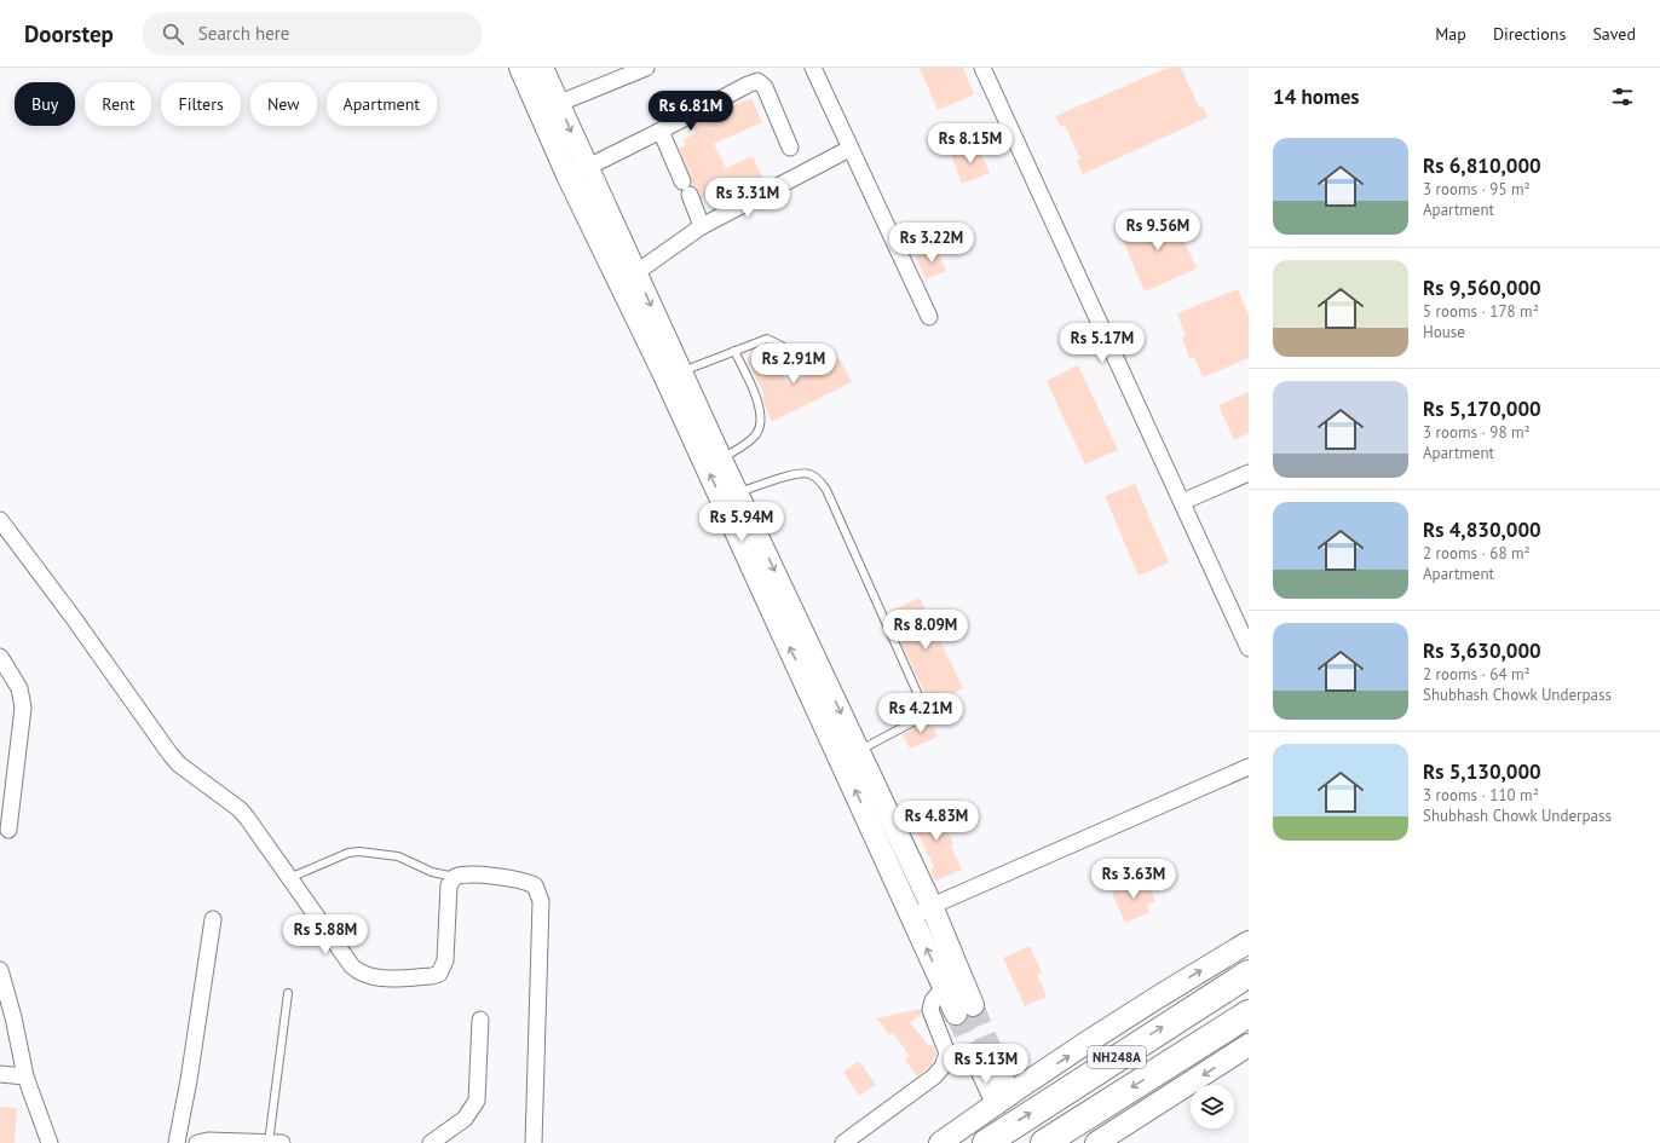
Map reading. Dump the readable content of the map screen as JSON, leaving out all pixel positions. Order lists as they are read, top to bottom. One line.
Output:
{"streets":{"highway":["NH248A"]},"page":{"header":"Doorstep","search":"Search here","nav":["Map","Directions","Saved"],"heading":"14 homes","chip":["Buy","Rent","Filters","New","Apartment"],"price":["Rs 6.81M","Rs 8.15M","Rs 3.31M","Rs 9.56M","Rs 3.22M","Rs 5.17M","Rs 2.91M","Rs 5.94M","Rs 8.09M","Rs 4.21M","Rs 4.83M","Rs 3.63M","Rs 5.88M","Rs 5.13M"],"list":[{"name":"Rs 6,810,000","note":"3 rooms · 95 m² · Apartment"},{"name":"Rs 9,560,000","note":"5 rooms · 178 m² · House"},{"name":"Rs 5,170,000","note":"3 rooms · 98 m² · Apartment"},{"name":"Rs 4,830,000","note":"2 rooms · 68 m² · Apartment"},{"name":"Rs 3,630,000","note":"2 rooms · 64 m² · Shubhash Chowk Underpass"},{"name":"Rs 5,130,000","note":"3 rooms · 110 m² · Shubhash Chowk Underpass"}]}}
